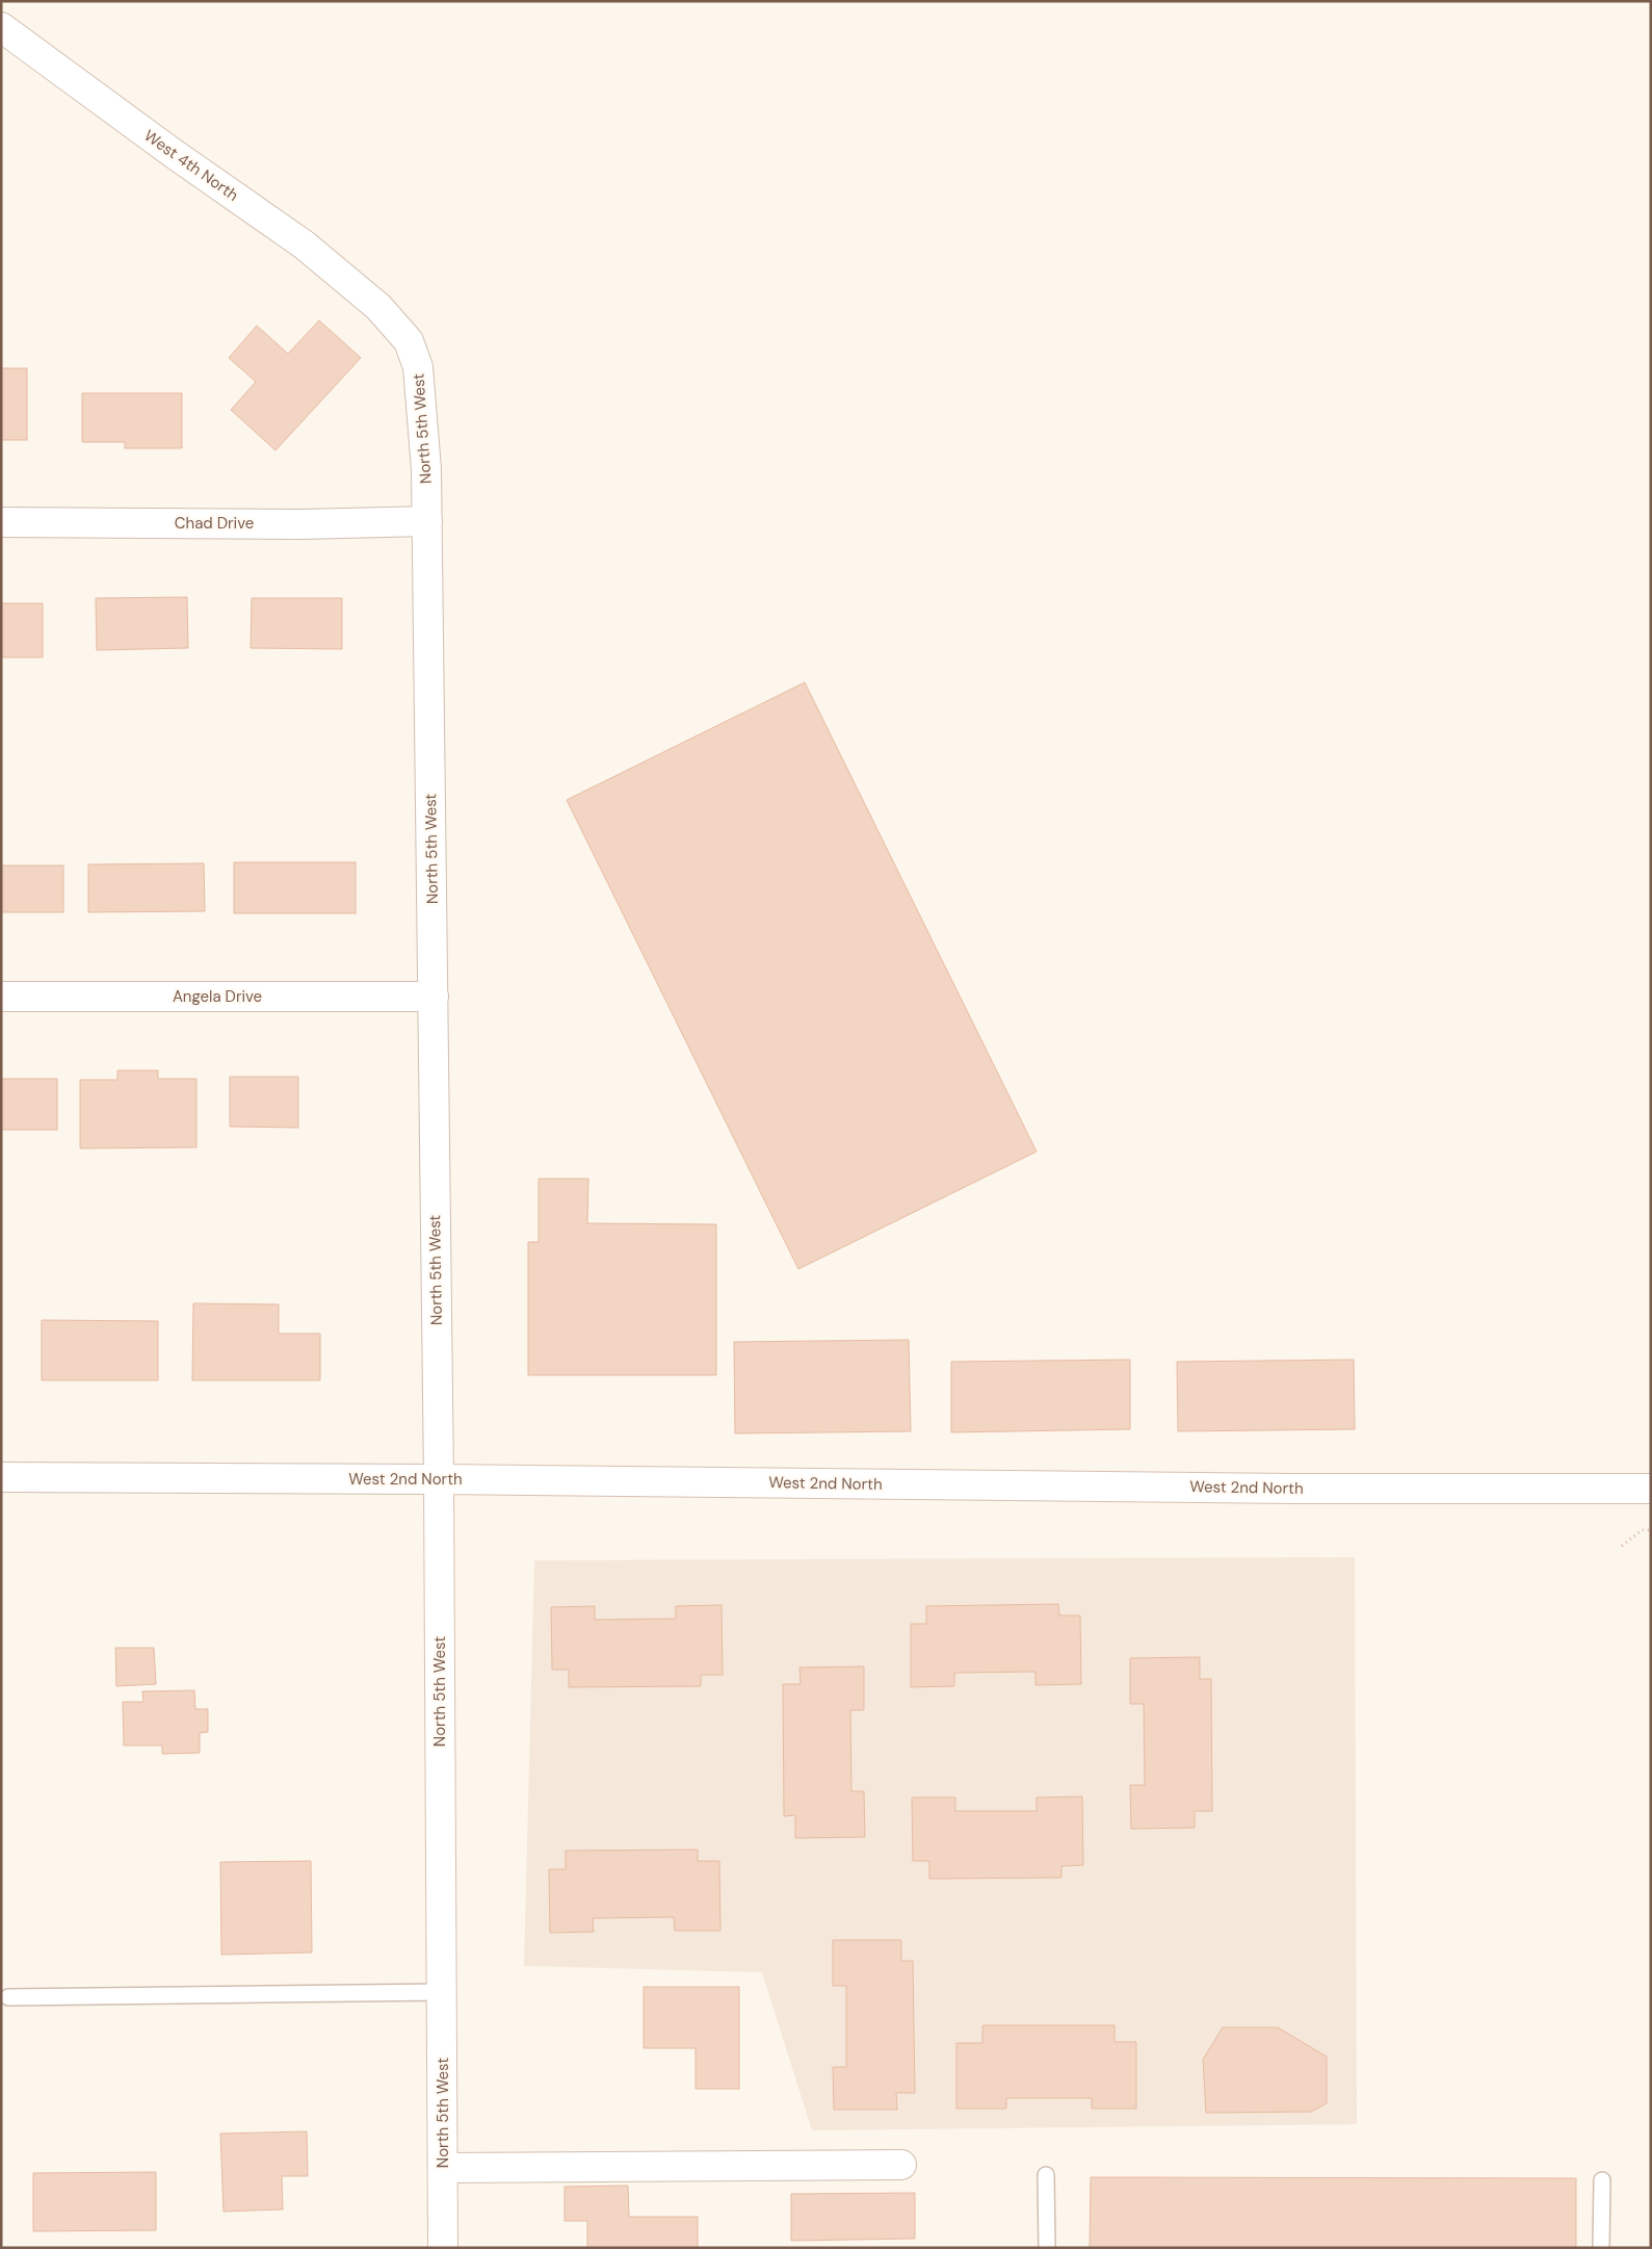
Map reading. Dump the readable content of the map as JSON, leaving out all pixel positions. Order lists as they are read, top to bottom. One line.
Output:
{"streets":{"street":["West 4th North","North 5th West","Chad Drive","Angela Drive","West 2nd North"]},"crossings":[["West 4th North","North 5th West"],["North 5th West","Chad Drive"],["North 5th West","Angela Drive"],["North 5th West","West 2nd North"]]}
